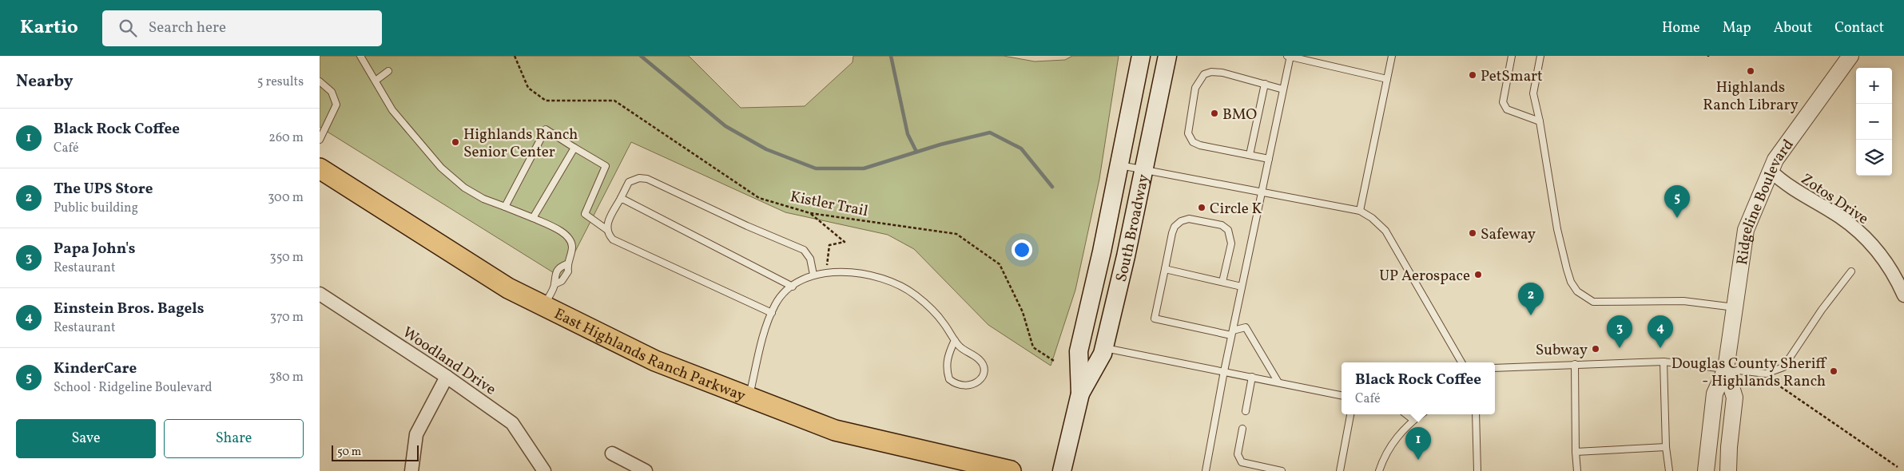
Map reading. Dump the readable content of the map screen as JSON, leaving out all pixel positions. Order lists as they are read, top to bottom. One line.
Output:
{"streets":{"main road":["South Broadway","East Highlands Ranch Parkway"],"street":["Zotos Drive","Ridgeline Boulevard","Woodland Drive"],"path":["Kistler Trail"]},"crossings":[["Zotos Drive","Ridgeline Boulevard"]],"places":["Highlands Ranch Library","PetSmart","BMO","Highlands Ranch Senior Center","Circle K","Safeway","UP Aerospace","Subway","Douglas County Sheriff - Highlands Ranch"],"scale_bar":"50 m","page":{"header":"Kartio","search":"Search here","nav":["Home","Map","About","Contact"],"heading":["Nearby","5 results"],"map_buttons":["+","−"],"list":[{"mark":"1","name":"Black Rock Coffee","note":"Café","value":"260 m"},{"mark":"2","name":"The UPS Store","note":"Public building","value":"300 m"},{"mark":"3","name":"Papa John's","note":"Restaurant","value":"350 m"},{"mark":"4","name":"Einstein Bros. Bagels","note":"Restaurant","value":"370 m"},{"mark":"5","name":"KinderCare","note":"School · Ridgeline Boulevard","value":"380 m"}],"pins":["5","2","3","4","1"],"popup":["Black Rock Coffee","Café"],"buttons":["Save","Share"],"scale":"50 m"}}
